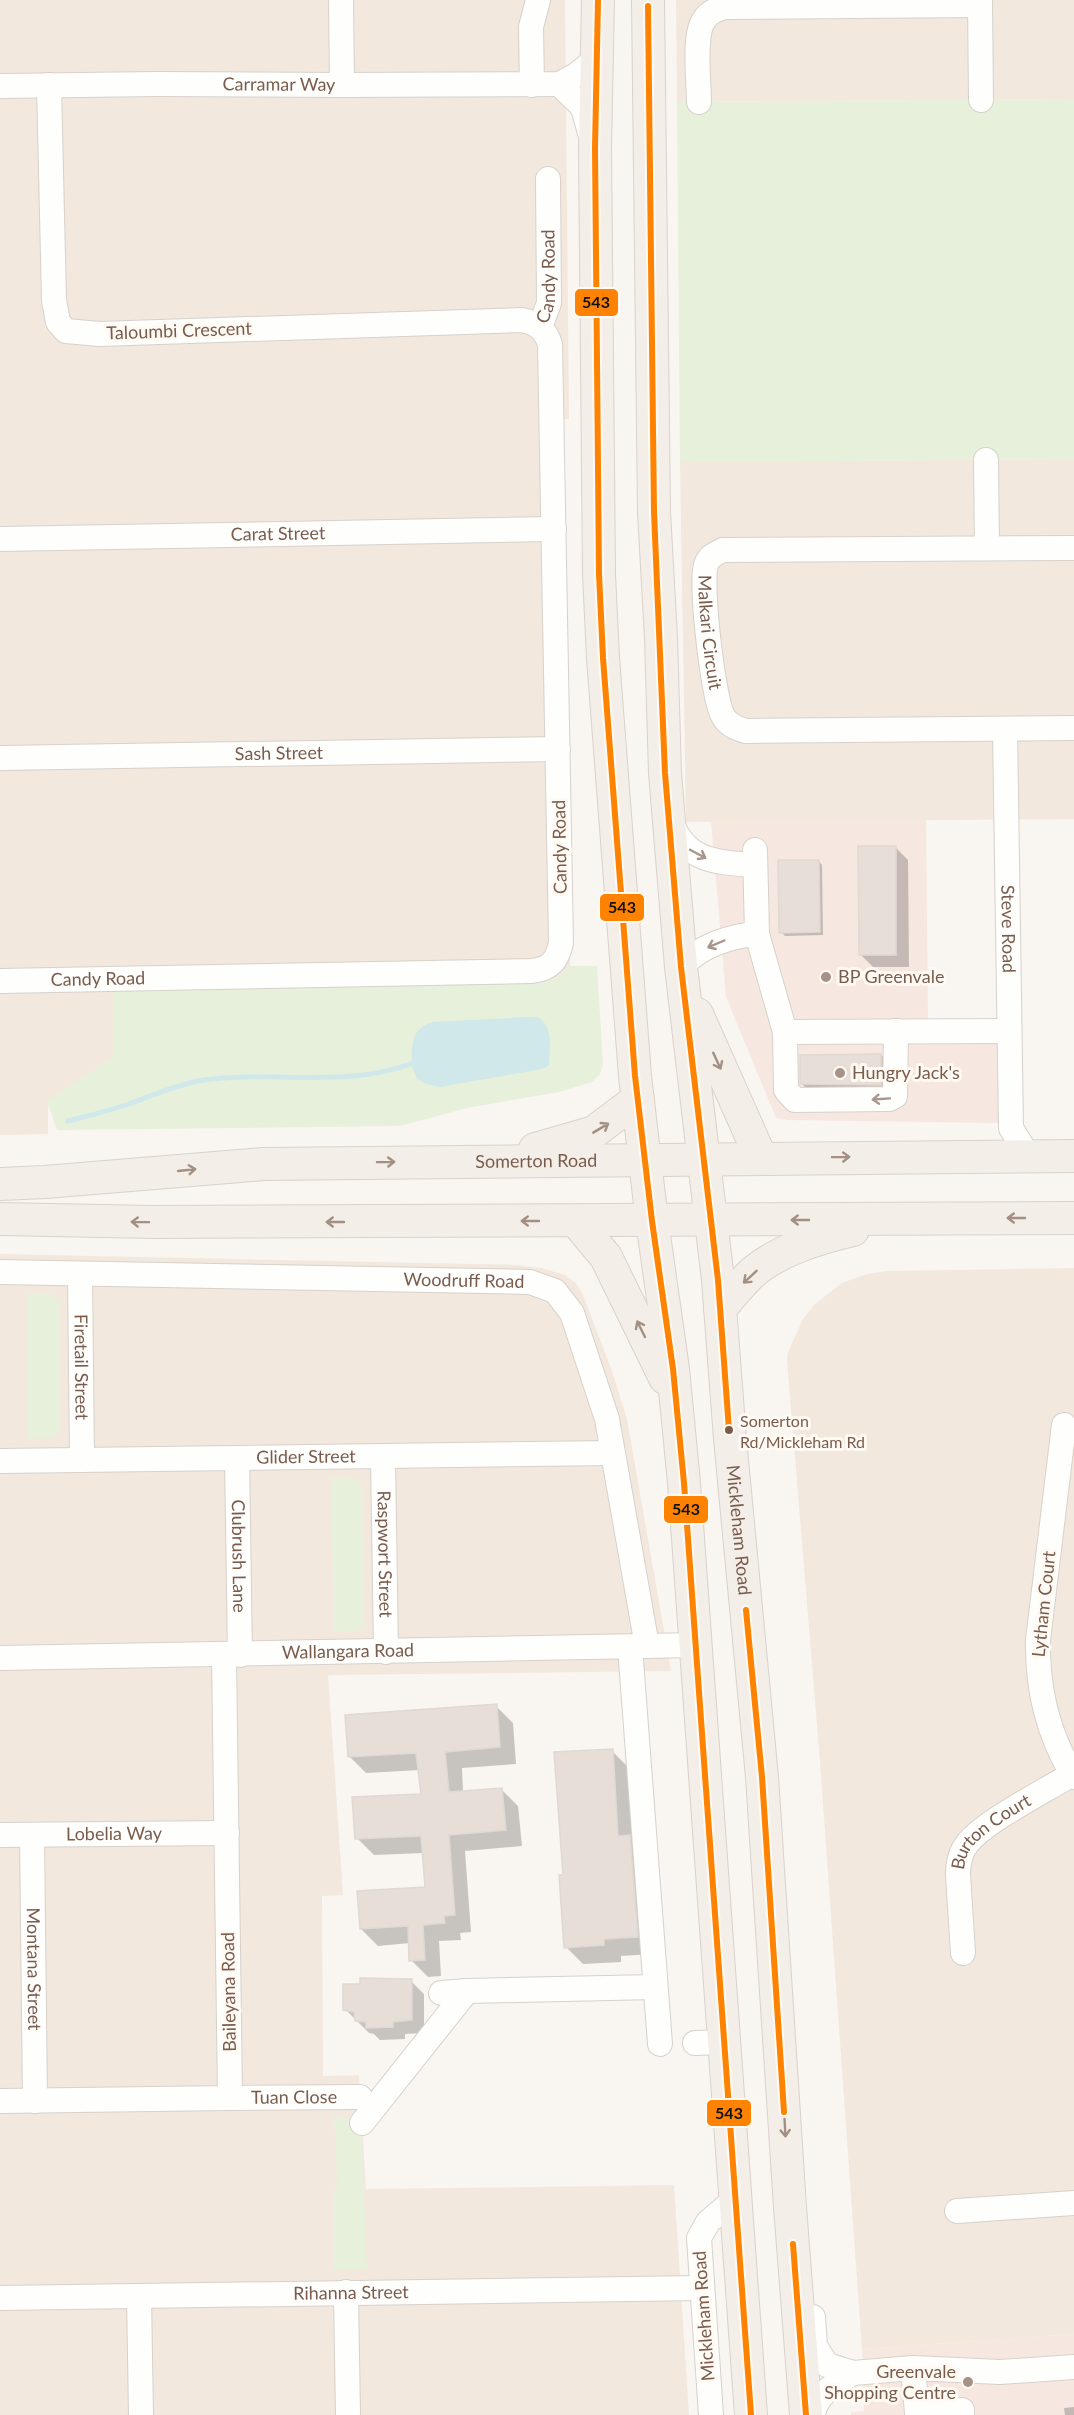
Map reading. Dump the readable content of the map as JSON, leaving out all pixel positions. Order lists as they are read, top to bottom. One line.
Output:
{"streets":{"main road":["Somerton Road","Mickleham Road"],"street":["Carramar Way","Candy Road","Taloumbi Crescent","Carat Street","Malkari Circuit","Sash Street","Steve Road","Woodruff Road","Firetail Street","Glider Street","Raspwort Street","Clubrush Lane","Lytham Court","Wallangara Road","Lobelia Way","Burton Court","Montana Street","Baileyana Road","Tuan Close","Rihanna Street"]},"crossings":[["Carramar Way","Taloumbi Crescent"],["Candy Road","Taloumbi Crescent"],["Candy Road","Carat Street"],["Candy Road","Sash Street"],["Malkari Circuit","Steve Road"],["Somerton Road","Mickleham Road"],["Woodruff Road","Firetail Street"],["Woodruff Road","Glider Street"],["Woodruff Road","Wallangara Road"],["Firetail Street","Glider Street"],["Glider Street","Raspwort Street"],["Glider Street","Clubrush Lane"],["Mickleham Road","Rihanna Street"],["Raspwort Street","Wallangara Road"],["Clubrush Lane","Wallangara Road"],["Clubrush Lane","Baileyana Road"],["Lytham Court","Burton Court"],["Wallangara Road","Baileyana Road"],["Lobelia Way","Montana Street"],["Lobelia Way","Baileyana Road"],["Baileyana Road","Tuan Close"]],"places":["BP Greenvale","Hungry Jack's","Somerton Rd/Mickleham Rd","Greenvale Shopping Centre"],"lines":["transit line 543"]}
